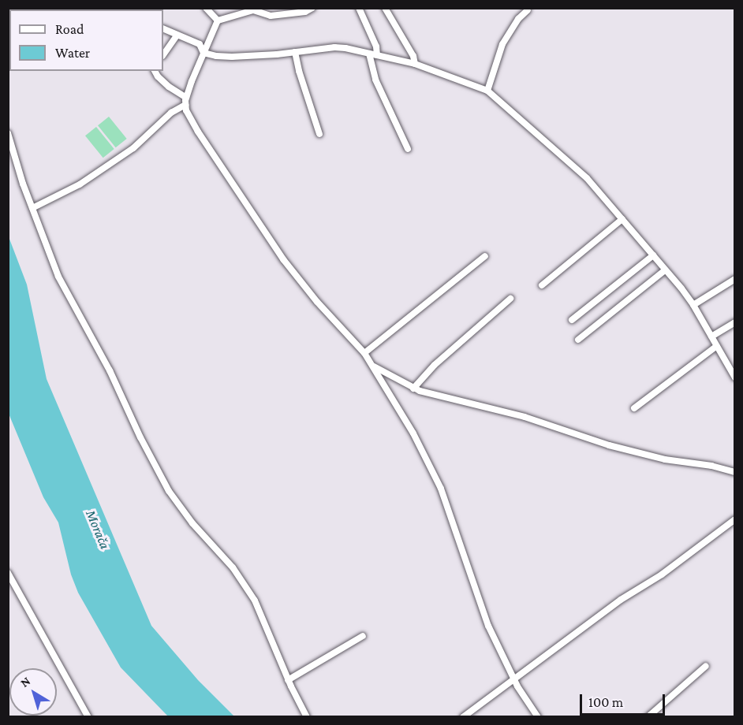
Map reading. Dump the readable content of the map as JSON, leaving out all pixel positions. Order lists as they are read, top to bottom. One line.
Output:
{"water":["Morača"],"legend":["Road","Water"],"scale_bar":"100 m","north":"top left"}
